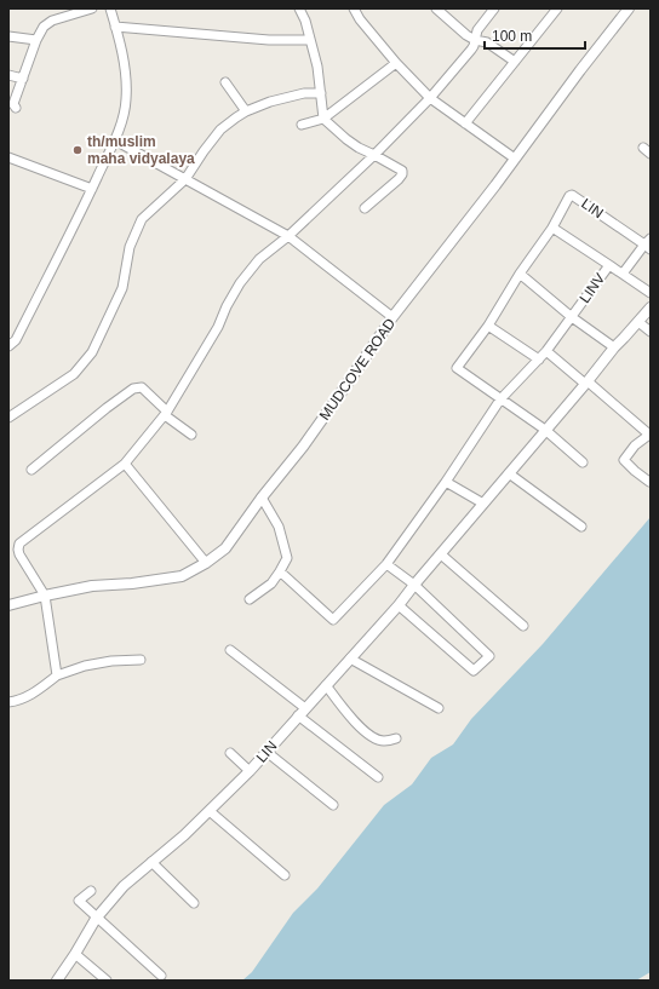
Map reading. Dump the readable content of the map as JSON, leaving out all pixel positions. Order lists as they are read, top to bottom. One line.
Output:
{"streets":{"street":["LIN","LINV","MUDCOVE ROAD"]},"crossings":[["LIN","LINV"]],"places":["th/muslim maha vidyalaya"],"scale_bar":"100 m"}
